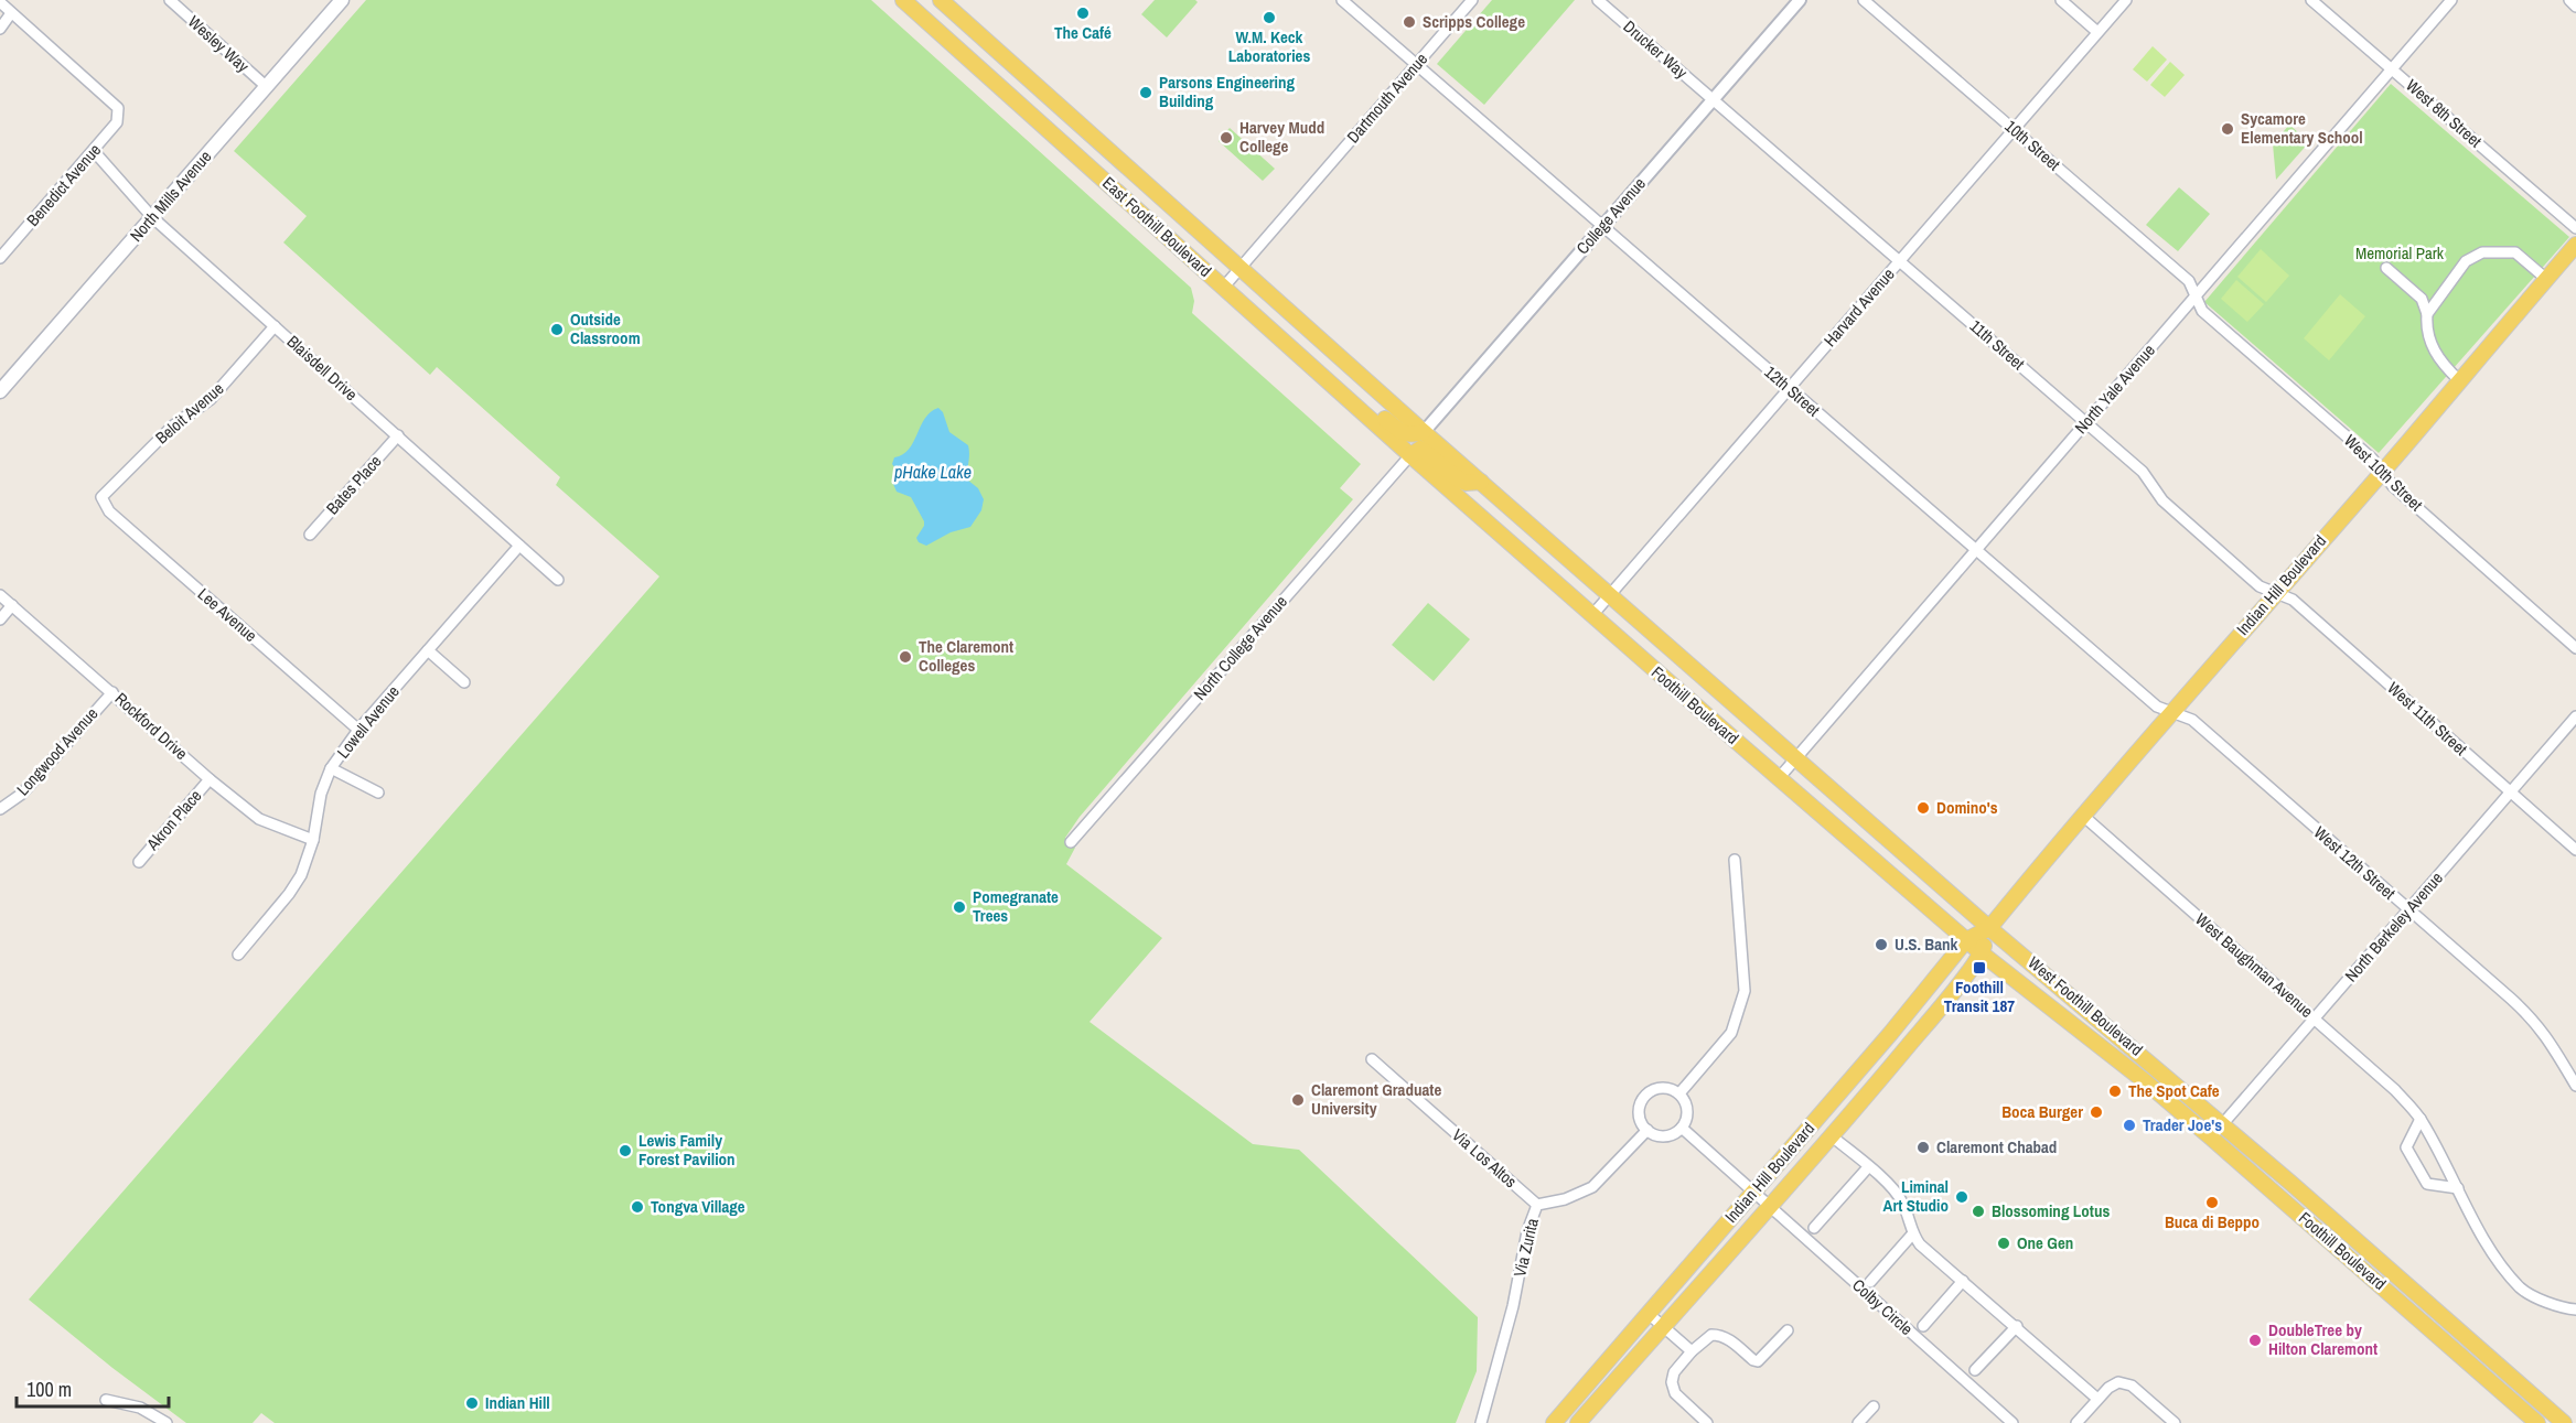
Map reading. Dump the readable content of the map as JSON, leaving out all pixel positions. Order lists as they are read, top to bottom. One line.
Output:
{"streets":{"main road":["North Mills Avenue","East Foothill Boulevard","Indian Hill Boulevard","Foothill Boulevard","West Foothill Boulevard"],"street":["Wesley Way","Drucker Way","Dartmouth Avenue","West 8th Street","10th Street","Benedict Avenue","College Avenue","Harvard Avenue","11th Street","Blaisdell Drive","North Yale Avenue","12th Street","Beloit Avenue","West 10th Street","Bates Place","Lee Avenue","North College Avenue","West 11th Street","Lowell Avenue","Rockford Drive","Longwood Avenue","Akron Place","West 12th Street","North Berkeley Avenue","West Baughman Avenue","Via Los Altos","Via Zurita","Colby Circle"]},"crossings":[["Wesley Way","North Mills Avenue"],["Drucker Way","College Avenue"],["Drucker Way","11th Street"],["Dartmouth Avenue","East Foothill Boulevard"],["Dartmouth Avenue","12th Street"],["West 8th Street","North Yale Avenue"],["10th Street","Harvard Avenue"],["10th Street","North Yale Avenue"],["10th Street","West 10th Street"],["Benedict Avenue","Blaisdell Drive"],["North Mills Avenue","Blaisdell Drive"],["College Avenue","East Foothill Boulevard"],["College Avenue","11th Street"],["College Avenue","12th Street"],["College Avenue","Foothill Boulevard"],["East Foothill Boulevard","North College Avenue"],["East Foothill Boulevard","Foothill Boulevard"],["Harvard Avenue","11th Street"],["Harvard Avenue","12th Street"],["Harvard Avenue","Foothill Boulevard"],["11th Street","North Yale Avenue"],["11th Street","Indian Hill Boulevard"],["11th Street","West 11th Street"],["Blaisdell Drive","Beloit Avenue"],["Blaisdell Drive","Bates Place"],["Blaisdell Drive","Lowell Avenue"],["North Yale Avenue","12th Street"],["North Yale Avenue","West 10th Street"],["North Yale Avenue","Foothill Boulevard"],["12th Street","Indian Hill Boulevard"],["12th Street","West 12th Street"],["Beloit Avenue","Lee Avenue"],["West 10th Street","Indian Hill Boulevard"],["Indian Hill Boulevard","Foothill Boulevard"],["Indian Hill Boulevard","West 11th Street"],["Indian Hill Boulevard","West 12th Street"],["Indian Hill Boulevard","West Baughman Avenue"],["Indian Hill Boulevard","West Foothill Boulevard"],["Indian Hill Boulevard","Colby Circle"],["Lee Avenue","Lowell Avenue"],["North College Avenue","Foothill Boulevard"],["Foothill Boulevard","North Berkeley Avenue"],["Foothill Boulevard","West Foothill Boulevard"],["West 11th Street","North Berkeley Avenue"],["Lowell Avenue","Rockford Drive"],["Rockford Drive","Longwood Avenue"],["Rockford Drive","Akron Place"],["West 12th Street","North Berkeley Avenue"],["North Berkeley Avenue","West Baughman Avenue"],["Via Los Altos","Via Zurita"],["Via Zurita","Colby Circle"]],"water":["pHake Lake"],"parks":["Memorial Park"],"places":{"other":["The Café","W.M. Keck Laboratories","Scripps College","Parsons Engineering Building","Sycamore Elementary School","Harvey Mudd College","Outside Classroom","The Claremont Colleges","Domino's","Pomegranate Trees","U.S. Bank","The Spot Cafe","Claremont Graduate University","Boca Burger","Trader Joe's","Claremont Chabad","Lewis Family Forest Pavilion","Liminal Art Studio","Buca di Beppo","Tongva Village","Blossoming Lotus","One Gen","DoubleTree by Hilton Claremont","Indian Hill"],"transit":["Foothill Transit 187"]},"scale_bar":"100 m"}
